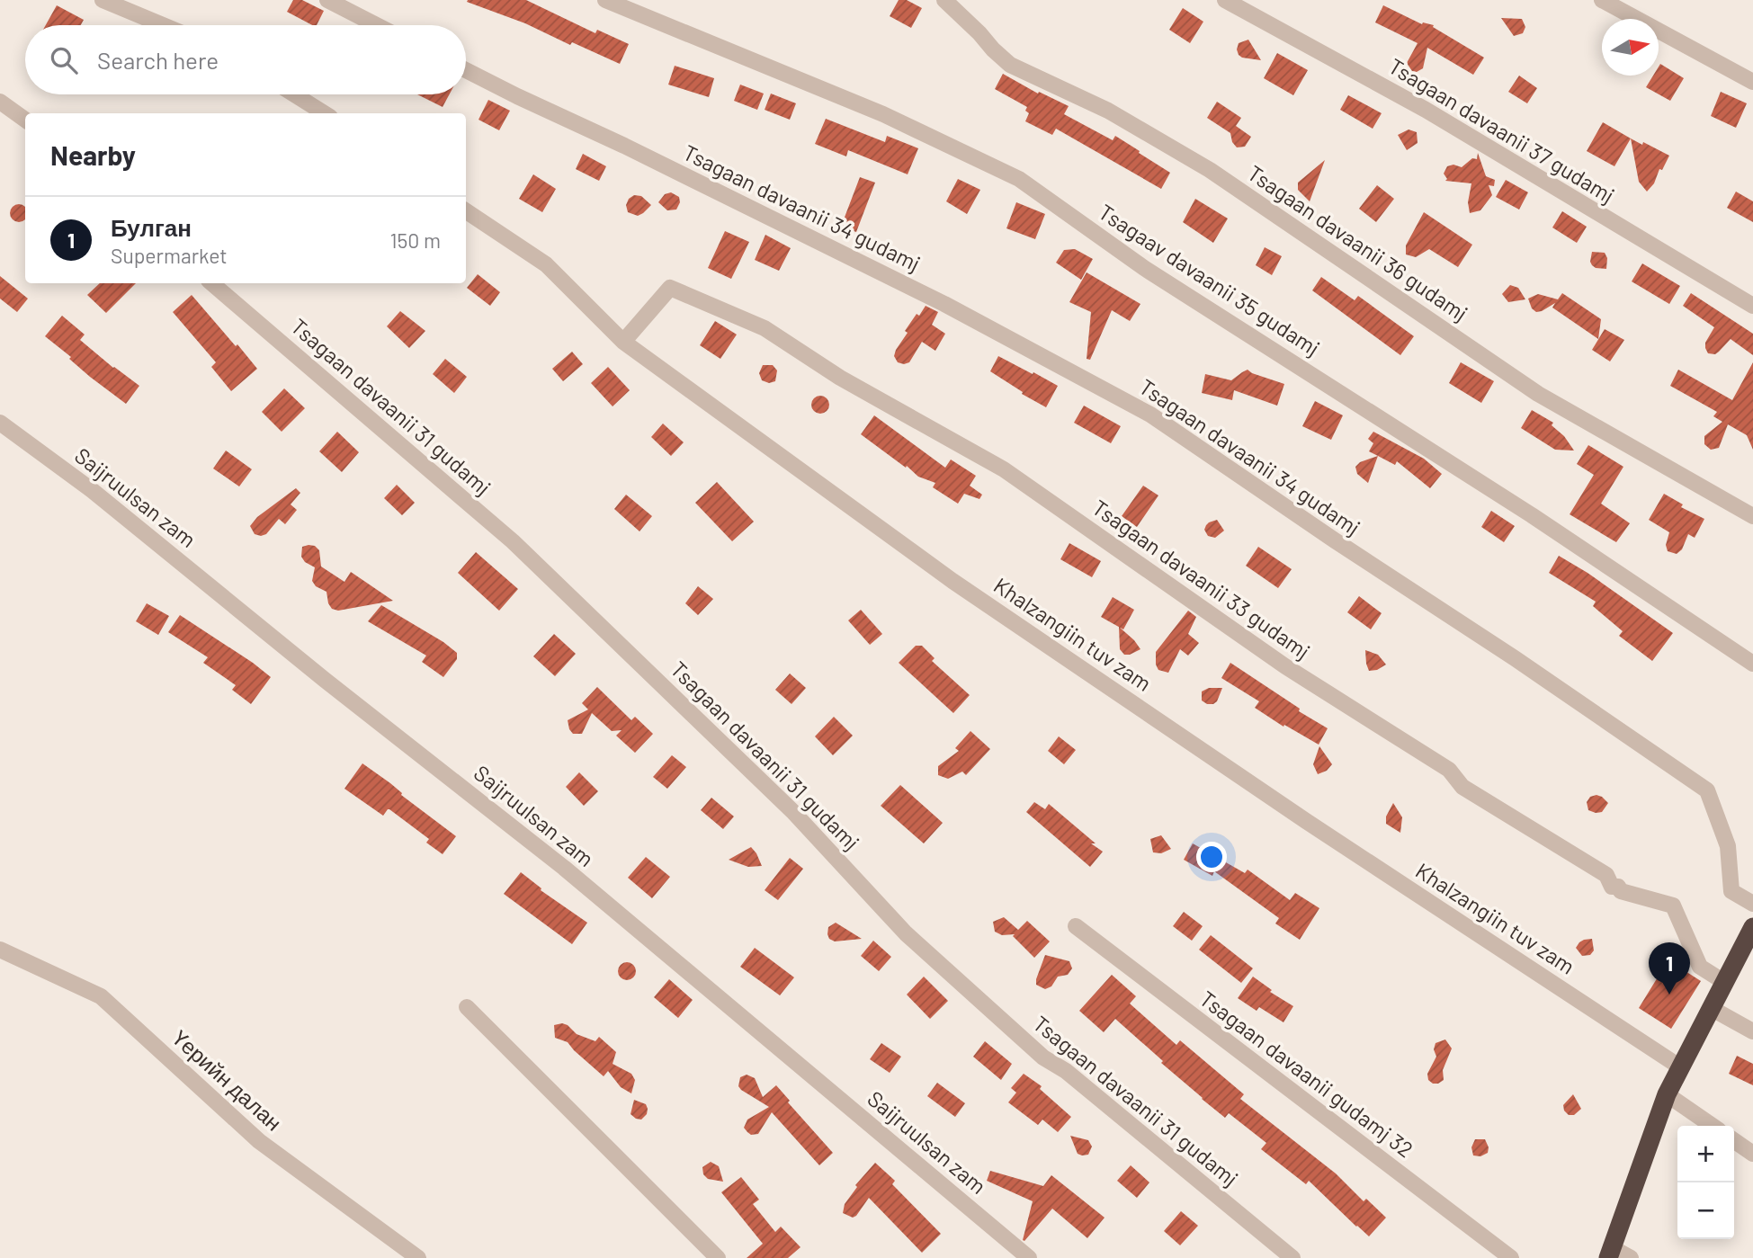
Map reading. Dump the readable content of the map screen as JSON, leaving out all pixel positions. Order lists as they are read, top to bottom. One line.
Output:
{"streets":{"street":["Tsagaan davaanii 37 gudamj","Tsagaan davaanii 34 gudamj","Tsagaan davaanii 36 gudamj","Tsagaav davaanii 35 gudamj","Tsagaan davaanii 31 gudamj","Saijruulsan zam","Tsagaan davaanii 33 gudamj","Khalzangiin tuv zam","Tsagaan davaanii gudamj 32","Үерийн далан"]},"crossings":[["Tsagaan davaanii 33 gudamj","Khalzangiin tuv zam"]],"north":"right","page":{"search":"Search here","heading":"Nearby","list":[{"mark":"1","name":"Булган","note":"Supermarket","value":"150 m"}],"pins":"1","map_buttons":["+","−"]}}
